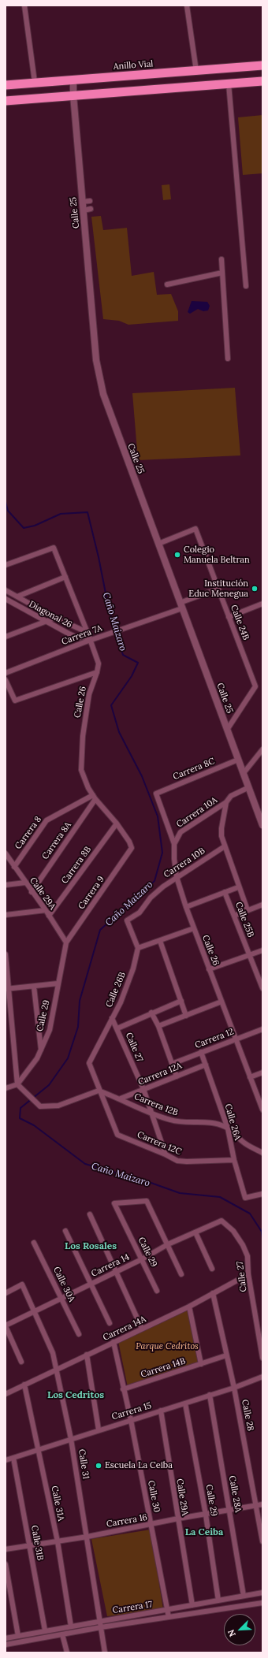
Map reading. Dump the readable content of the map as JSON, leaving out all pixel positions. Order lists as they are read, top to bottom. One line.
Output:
{"streets":{"highway":["Anillo Vial"],"street":["Calle 25","Diagonal 26","Calle 24B","Carrera 7A","Calle 26","Carrera 8C","Carrera 10A","Carrera 8","Carrera 8A","Carrera 10B","Carrera 8B","Carrera 9","Calle 29A","Calle 25B","Calle 26B","Calle 29","Carrera 12","Calle 27","Carrera 12A","Carrera 12B","Calle 26A","Carrera 12C","Carrera 14","Calle 30A","Carrera 14A","Carrera 14B","Carrera 15","Calle 28","Calle 31","Calle 28A","Calle 30","Calle 31A","Carrera 16","Calle 31B","Carrera 17"]},"crossings":[["Anillo Vial","Calle 25"],["Calle 25","Calle 24B"],["Calle 25","Carrera 7A"],["Calle 25","Carrera 8C"],["Calle 25","Carrera 10A"],["Diagonal 26","Carrera 7A"],["Diagonal 26","Calle 26"],["Calle 24B","Carrera 7A"],["Carrera 7A","Calle 26"],["Calle 26","Carrera 8C"],["Calle 26","Carrera 10A"],["Calle 26","Carrera 8"],["Calle 26","Carrera 8A"],["Calle 26","Carrera 10B"],["Calle 26","Carrera 8B"],["Calle 26","Carrera 9"],["Calle 26","Carrera 12"],["Carrera 8","Carrera 8A"],["Carrera 8","Calle 29A"],["Carrera 8A","Calle 29A"],["Carrera 10B","Calle 26B"],["Carrera 8B","Calle 29A"],["Carrera 9","Calle 29A"],["Carrera 9","Calle 29"],["Calle 29A","Calle 29"],["Calle 29A","Carrera 15"],["Calle 29A","Carrera 16"],["Calle 29A","Carrera 17"],["Calle 26B","Calle 27"],["Calle 26B","Carrera 12B"],["Calle 26B","Carrera 12C"],["Calle 29","Carrera 14"],["Calle 29","Carrera 15"],["Calle 29","Carrera 16"],["Calle 29","Carrera 17"],["Carrera 12","Calle 26A"],["Calle 27","Carrera 12A"],["Calle 27","Carrera 12B"],["Calle 27","Carrera 12C"],["Calle 27","Carrera 14"],["Calle 27","Carrera 14A"],["Carrera 12A","Carrera 12B"],["Carrera 12A","Calle 26A"],["Carrera 12B","Calle 26A"],["Carrera 12B","Carrera 12C"],["Calle 26A","Carrera 12C"],["Carrera 14","Calle 30A"],["Carrera 14","Calle 31"],["Carrera 14A","Calle 28"],["Carrera 14A","Calle 31"],["Carrera 14A","Calle 30"],["Carrera 14A","Calle 31A"],["Carrera 14B","Calle 28"],["Carrera 14B","Calle 30"],["Carrera 15","Calle 28"],["Carrera 15","Calle 31"],["Carrera 15","Calle 28A"],["Carrera 15","Calle 30"],["Carrera 15","Calle 31A"],["Carrera 15","Calle 31B"],["Calle 28","Carrera 16"],["Calle 31","Carrera 16"],["Calle 31","Carrera 17"],["Calle 28A","Carrera 16"],["Calle 28A","Carrera 17"],["Calle 30","Carrera 16"],["Calle 30","Carrera 17"],["Calle 31A","Carrera 16"],["Calle 31A","Carrera 17"],["Carrera 16","Calle 31B"],["Calle 31B","Carrera 17"]],"districts":["Los Rosales","Los Cedritos","La Ceiba"],"water":["Caño Maizaro"],"parks":["Parque Cedritos"],"places":["Colegio Manuela Beltran","Institución Educ Menegua","Escuela La Ceiba"],"north":"bottom left"}
